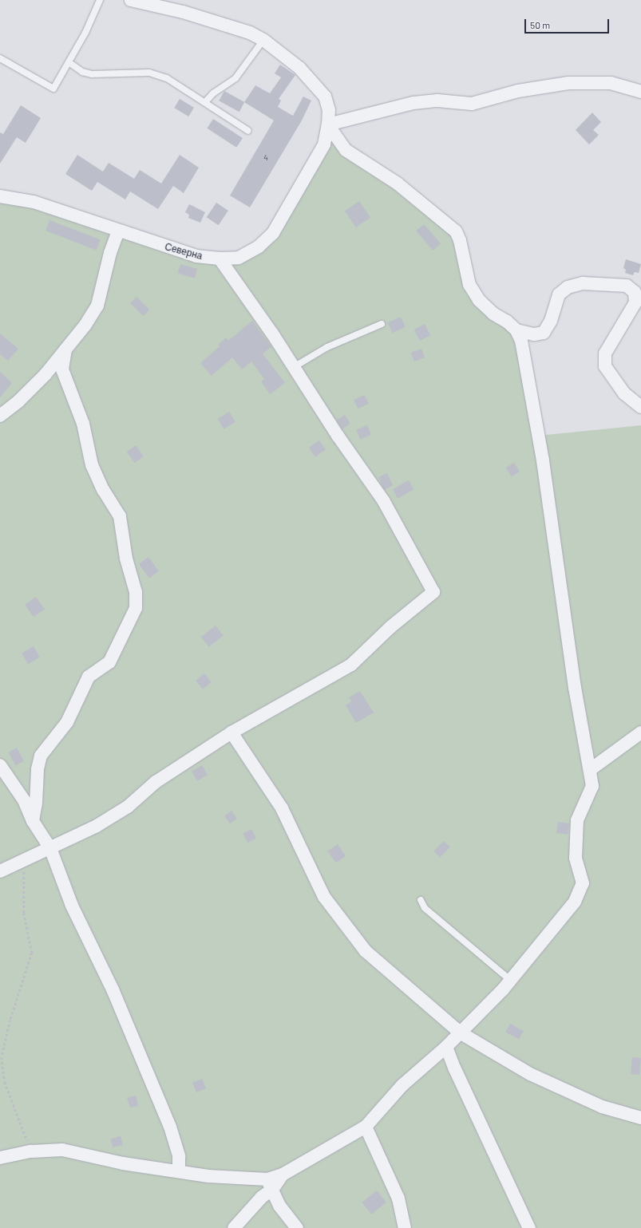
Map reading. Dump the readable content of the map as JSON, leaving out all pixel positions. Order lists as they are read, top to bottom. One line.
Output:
{"streets":{"street":["Северна"]},"house_numbers":["4"],"scale_bar":"50 m"}
